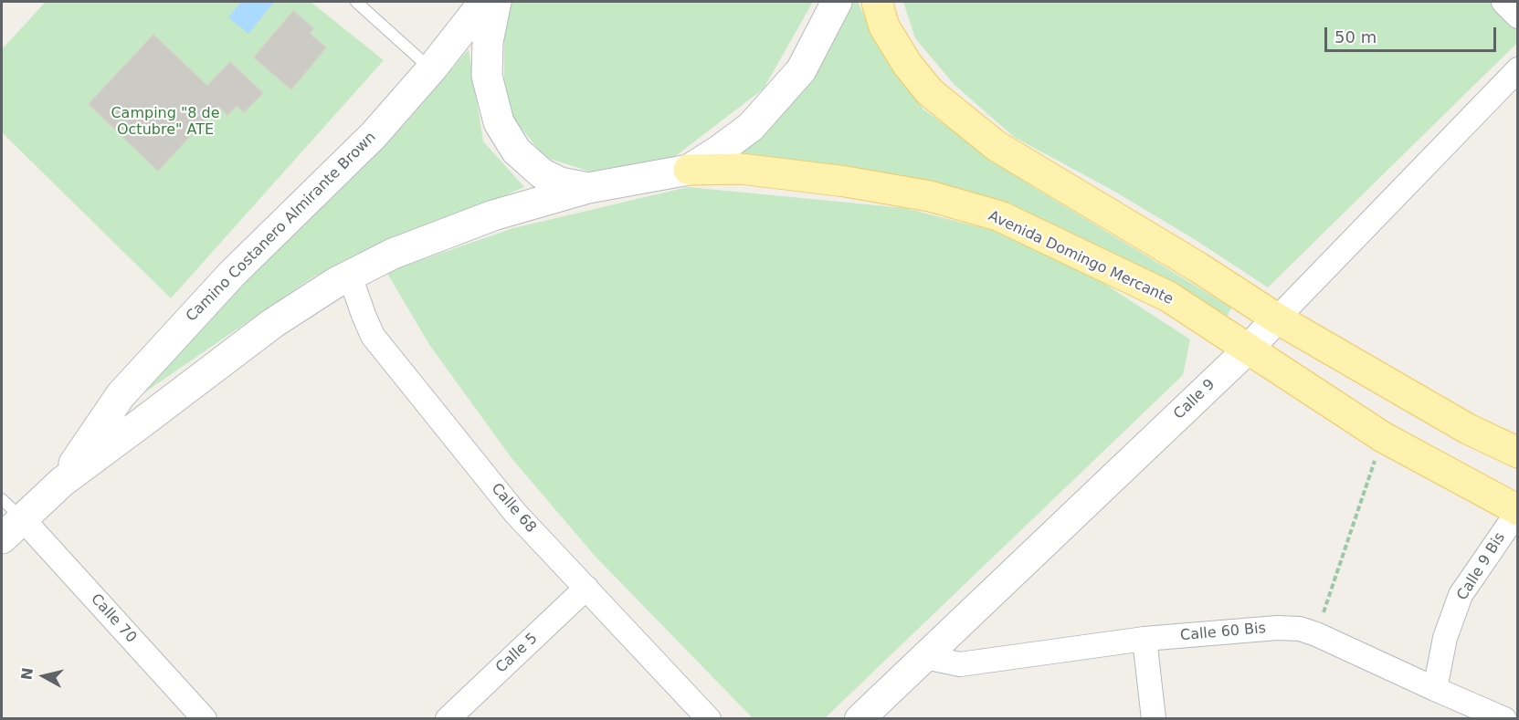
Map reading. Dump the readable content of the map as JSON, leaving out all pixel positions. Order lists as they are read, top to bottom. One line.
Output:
{"streets":{"main road":["Camino Costanero Almirante Brown","Avenida Domingo Mercante"],"street":["Calle 9","Calle 68","Calle 9 Bis","Calle 70","Calle 60 Bis","Calle 5"]},"crossings":[["Camino Costanero Almirante Brown","Avenida Domingo Mercante"],["Camino Costanero Almirante Brown","Calle 68"],["Camino Costanero Almirante Brown","Calle 70"],["Avenida Domingo Mercante","Calle 9"],["Avenida Domingo Mercante","Calle 9 Bis"],["Calle 9","Calle 60 Bis"],["Calle 68","Calle 5"],["Calle 9 Bis","Calle 60 Bis"]],"parks":["Camping \"8 de Octubre\" ATE"],"scale_bar":"50 m","north":"left"}
